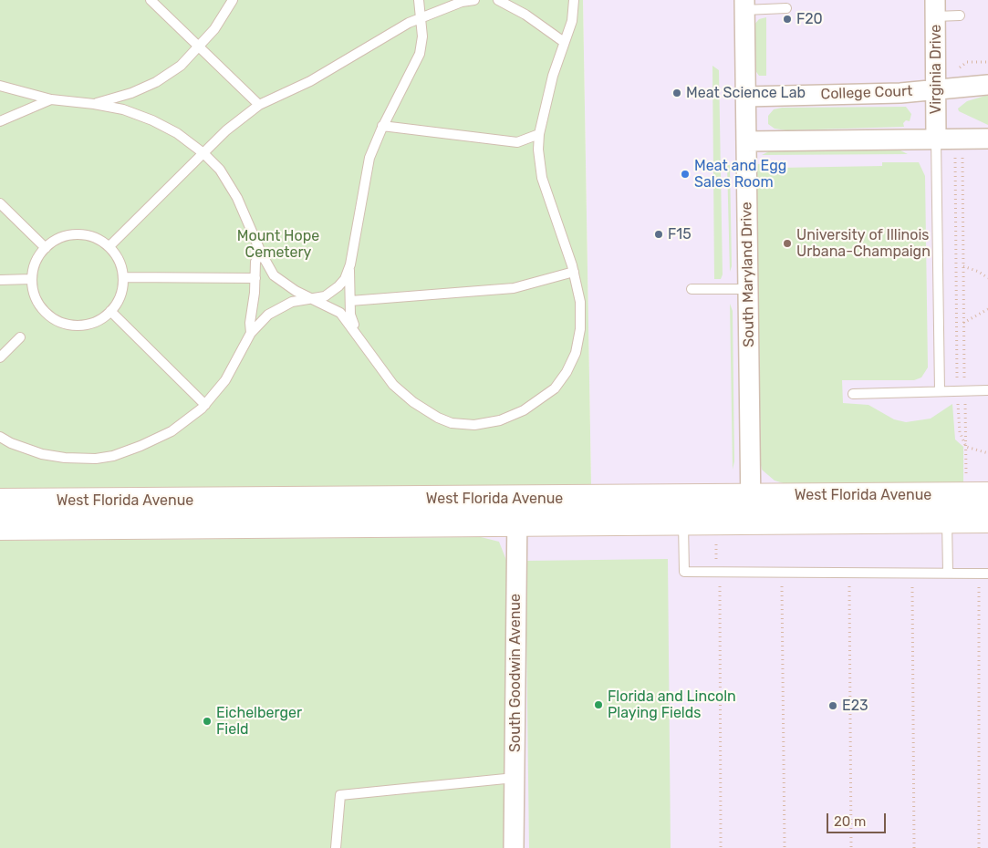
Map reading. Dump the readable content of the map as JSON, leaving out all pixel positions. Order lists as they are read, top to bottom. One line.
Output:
{"streets":{"main road":["West Florida Avenue"],"street":["Virginia Drive","College Court","South Maryland Drive","South Goodwin Avenue"]},"crossings":[["Virginia Drive","College Court"],["College Court","South Maryland Drive"],["South Maryland Drive","West Florida Avenue"],["West Florida Avenue","South Goodwin Avenue"]],"parks":["Mount Hope Cemetery"],"places":["F20","Meat Science Lab","Meat and Egg Sales Room","F15","University of Illinois Urbana-Champaign","Florida and Lincoln Playing Fields","E23","Eichelberger Field"],"scale_bar":"20 m"}
